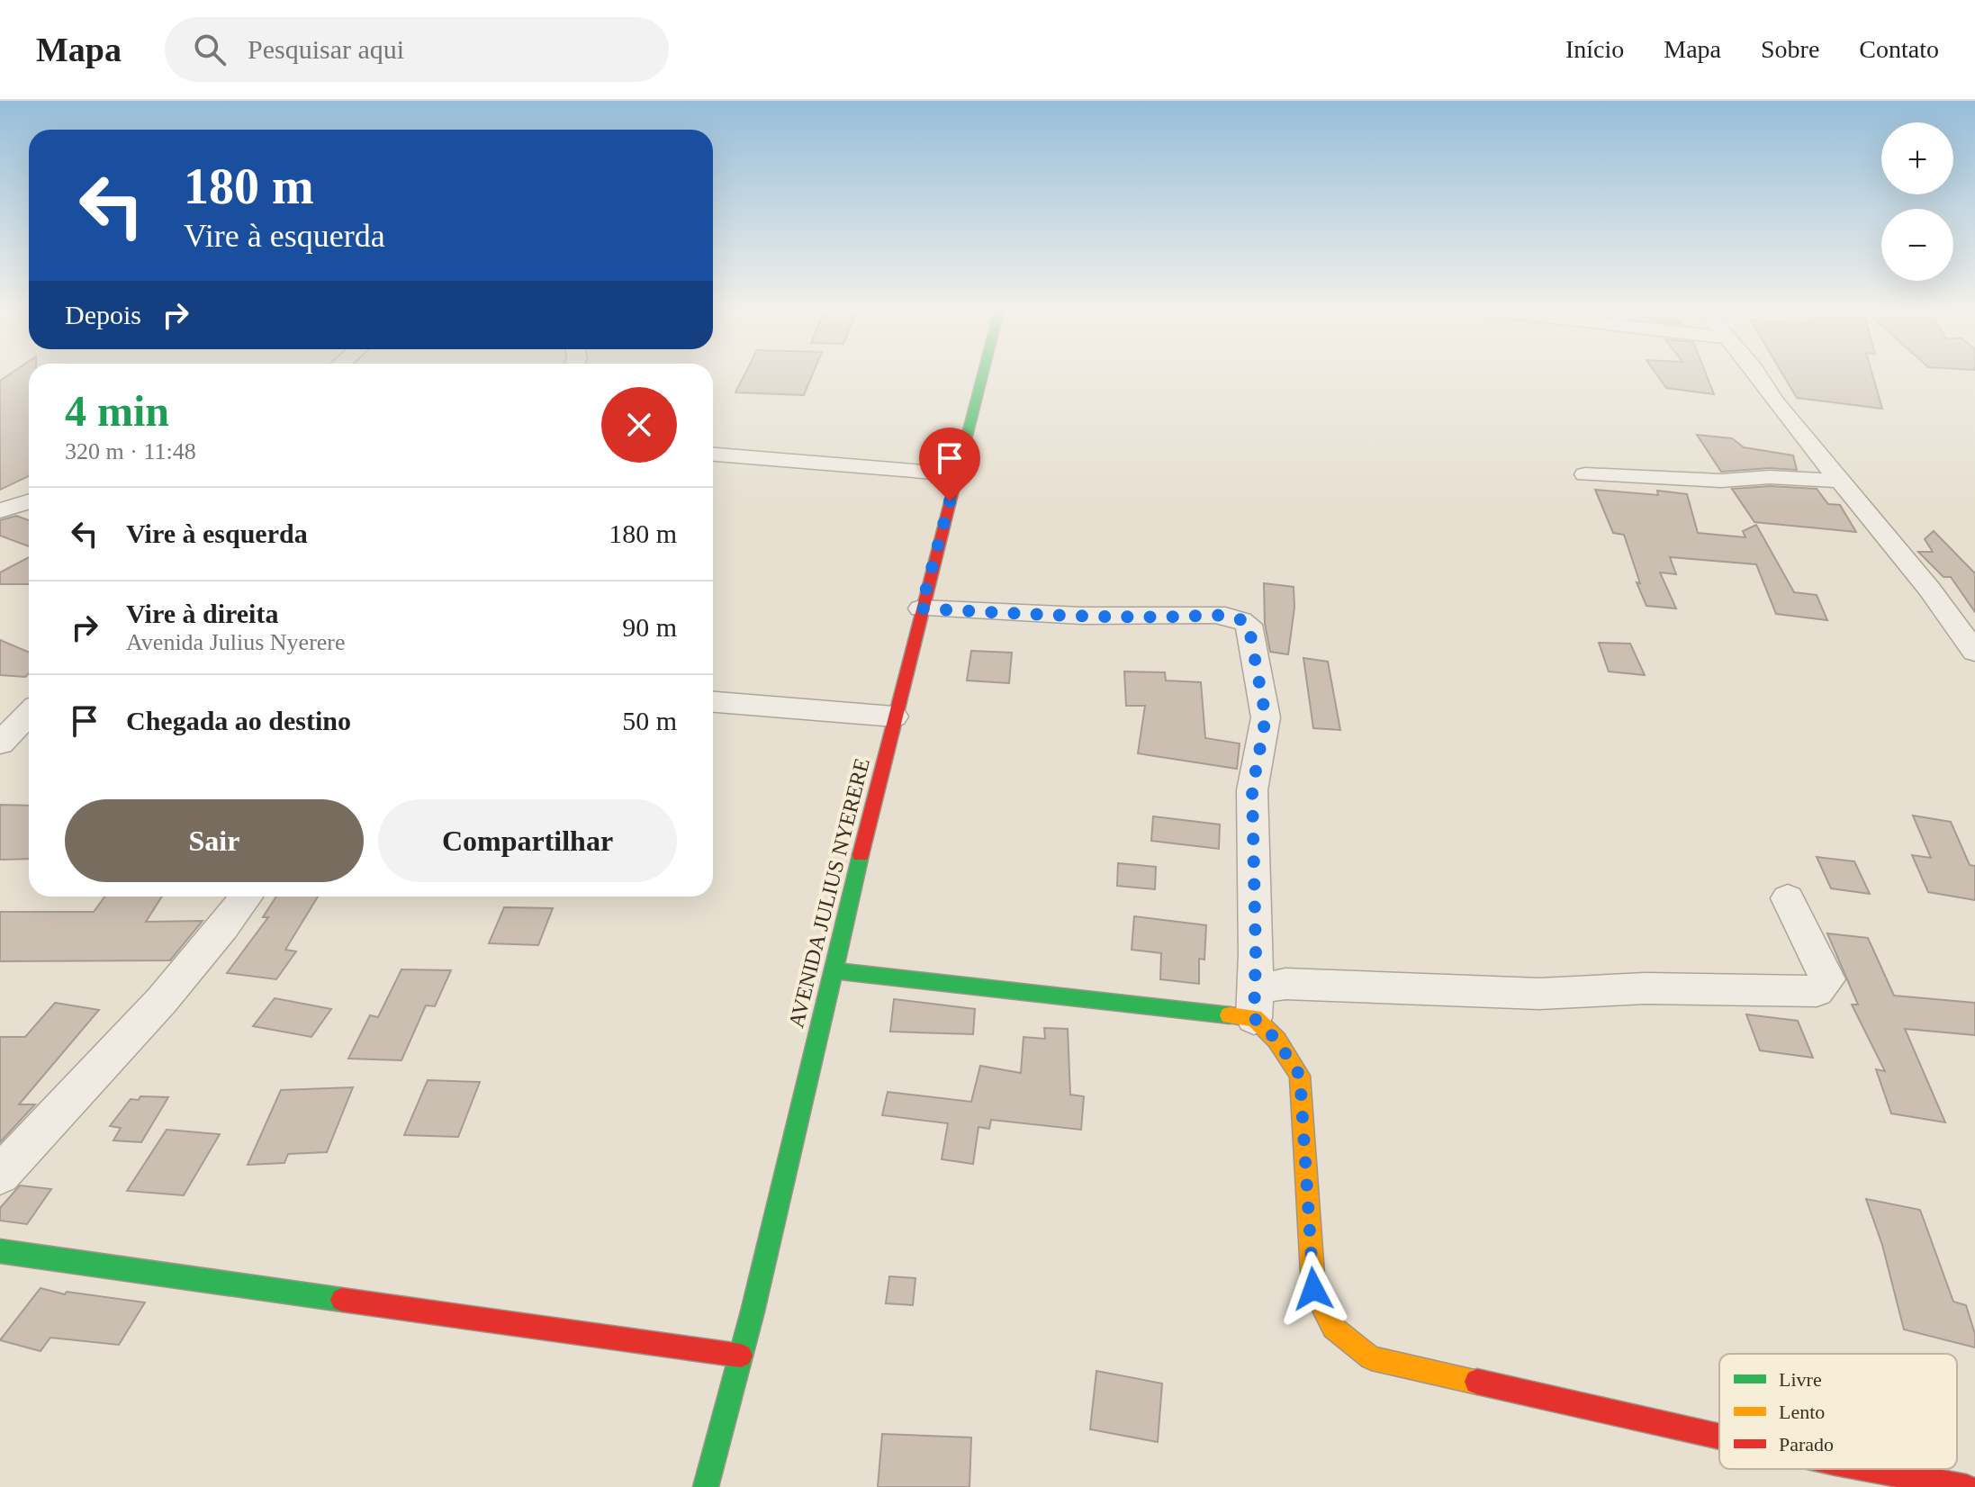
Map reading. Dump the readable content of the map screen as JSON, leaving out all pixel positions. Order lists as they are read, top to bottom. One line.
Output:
{"streets":{"street":["AVENIDA JULIUS NYERERE"]},"legend":["Livre","Lento","Parado"],"page":{"header":"Mapa","search":"Pesquisar aqui","nav":["Início","Mapa","Sobre","Contato"],"map_buttons":["+","−"],"turn":["180 m","Vire à esquerda"],"then":"Depois","heading":["4 min","320 m · 11:48"],"list":[{"name":"Vire à esquerda","value":"180 m"},{"name":"Vire à direita","note":"Avenida Julius Nyerere","value":"90 m"},{"name":"Chegada ao destino","value":"50 m"}],"buttons":["Sair","Compartilhar"]}}
